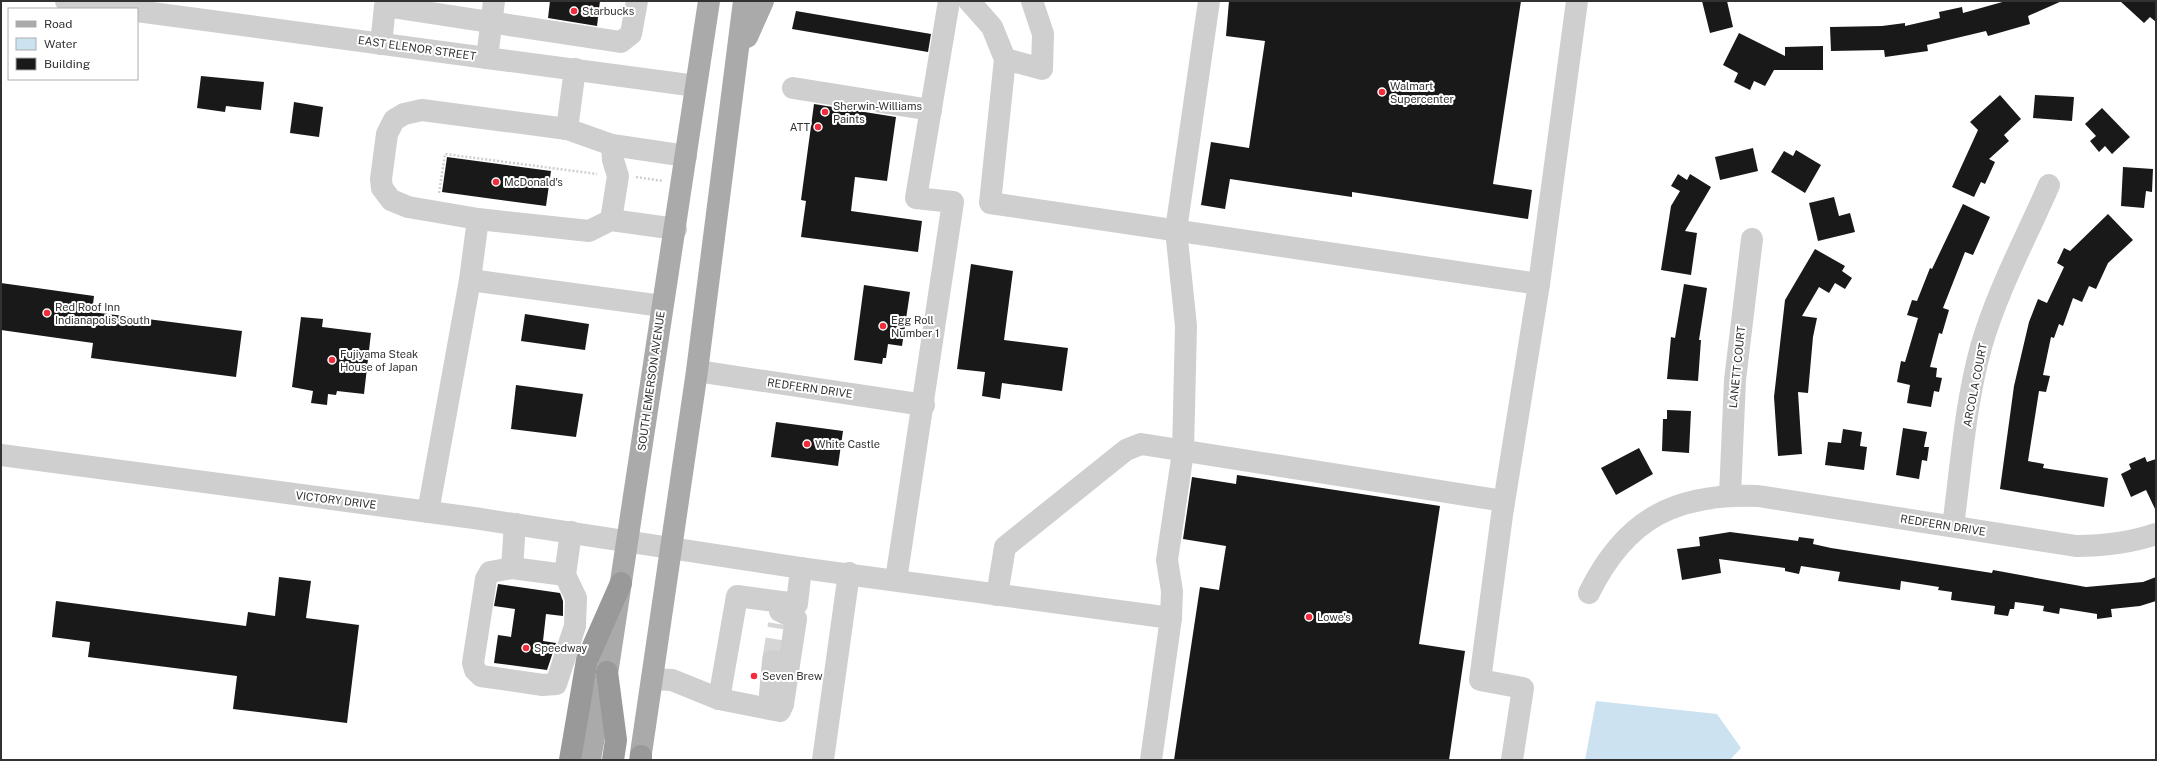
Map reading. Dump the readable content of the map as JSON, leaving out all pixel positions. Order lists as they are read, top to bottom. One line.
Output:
{"streets":{"main road":["SOUTH EMERSON AVENUE"],"street":["EAST ELENOR STREET","LANETT COURT","ARCOLA COURT","REDFERN DRIVE","VICTORY DRIVE"]},"crossings":[["EAST ELENOR STREET","SOUTH EMERSON AVENUE"],["LANETT COURT","REDFERN DRIVE"],["SOUTH EMERSON AVENUE","VICTORY DRIVE"],["ARCOLA COURT","REDFERN DRIVE"]],"places":["Starbucks","Walmart Supercenter","Sherwin-Williams Paints","ATT","McDonald's","Red Roof Inn Indianapolis South","Egg Roll Number 1","Fujiyama Steak House of Japan","White Castle","Lowe's","Speedway","Seven Brew"],"legend":["Road","Water","Building"]}
